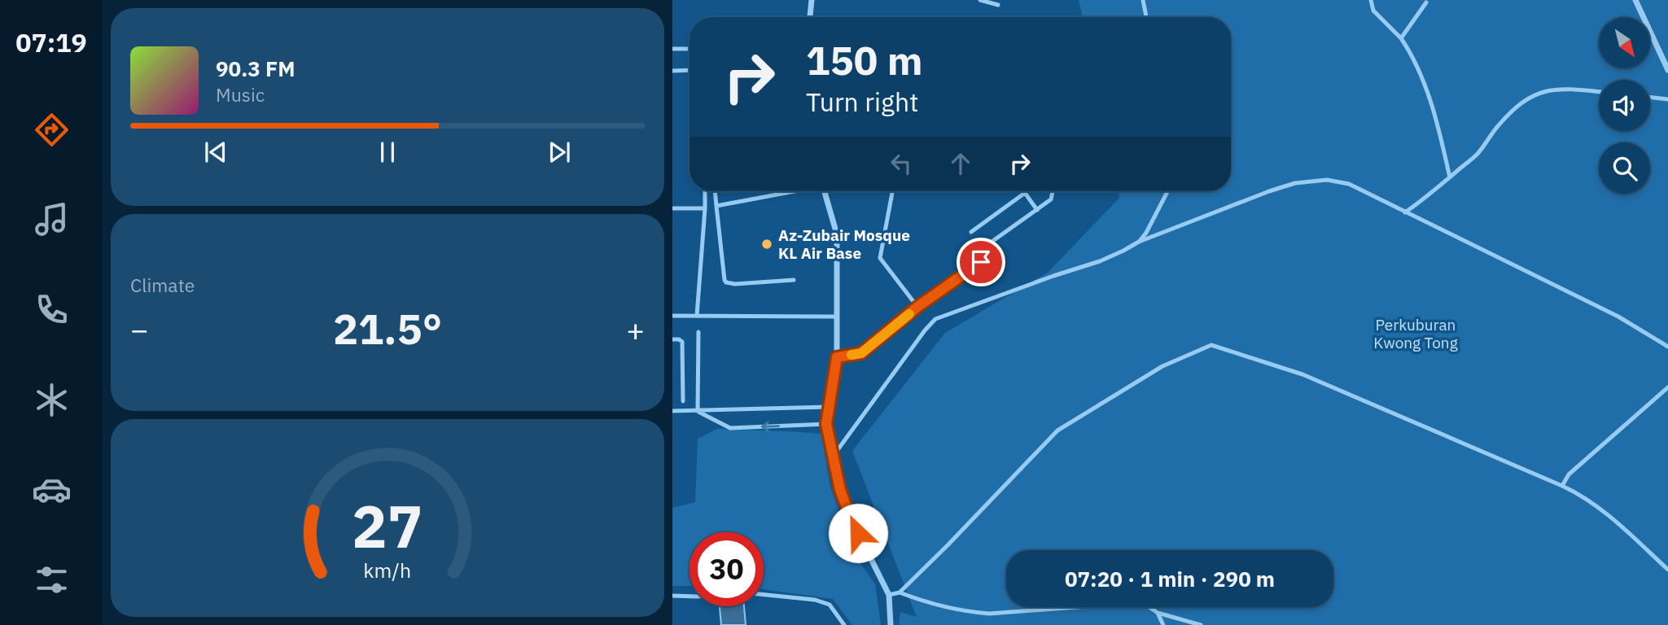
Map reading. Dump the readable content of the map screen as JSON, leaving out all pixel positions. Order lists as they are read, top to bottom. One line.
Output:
{"parks":["Perkuburan Kwong Tong"],"places":["Az-Zubair Mosque KL Air Base"],"north":"bottom right","page":{"tabs":"07:19","turn":["150 m","Turn right"],"song":["90.3 FM","Music"],"tile":"Climate","heat":["−","21.5°","+"],"limit":"30","trip":"07:20 · 1 min · 290 m","gauge":["27","km/h"]}}
